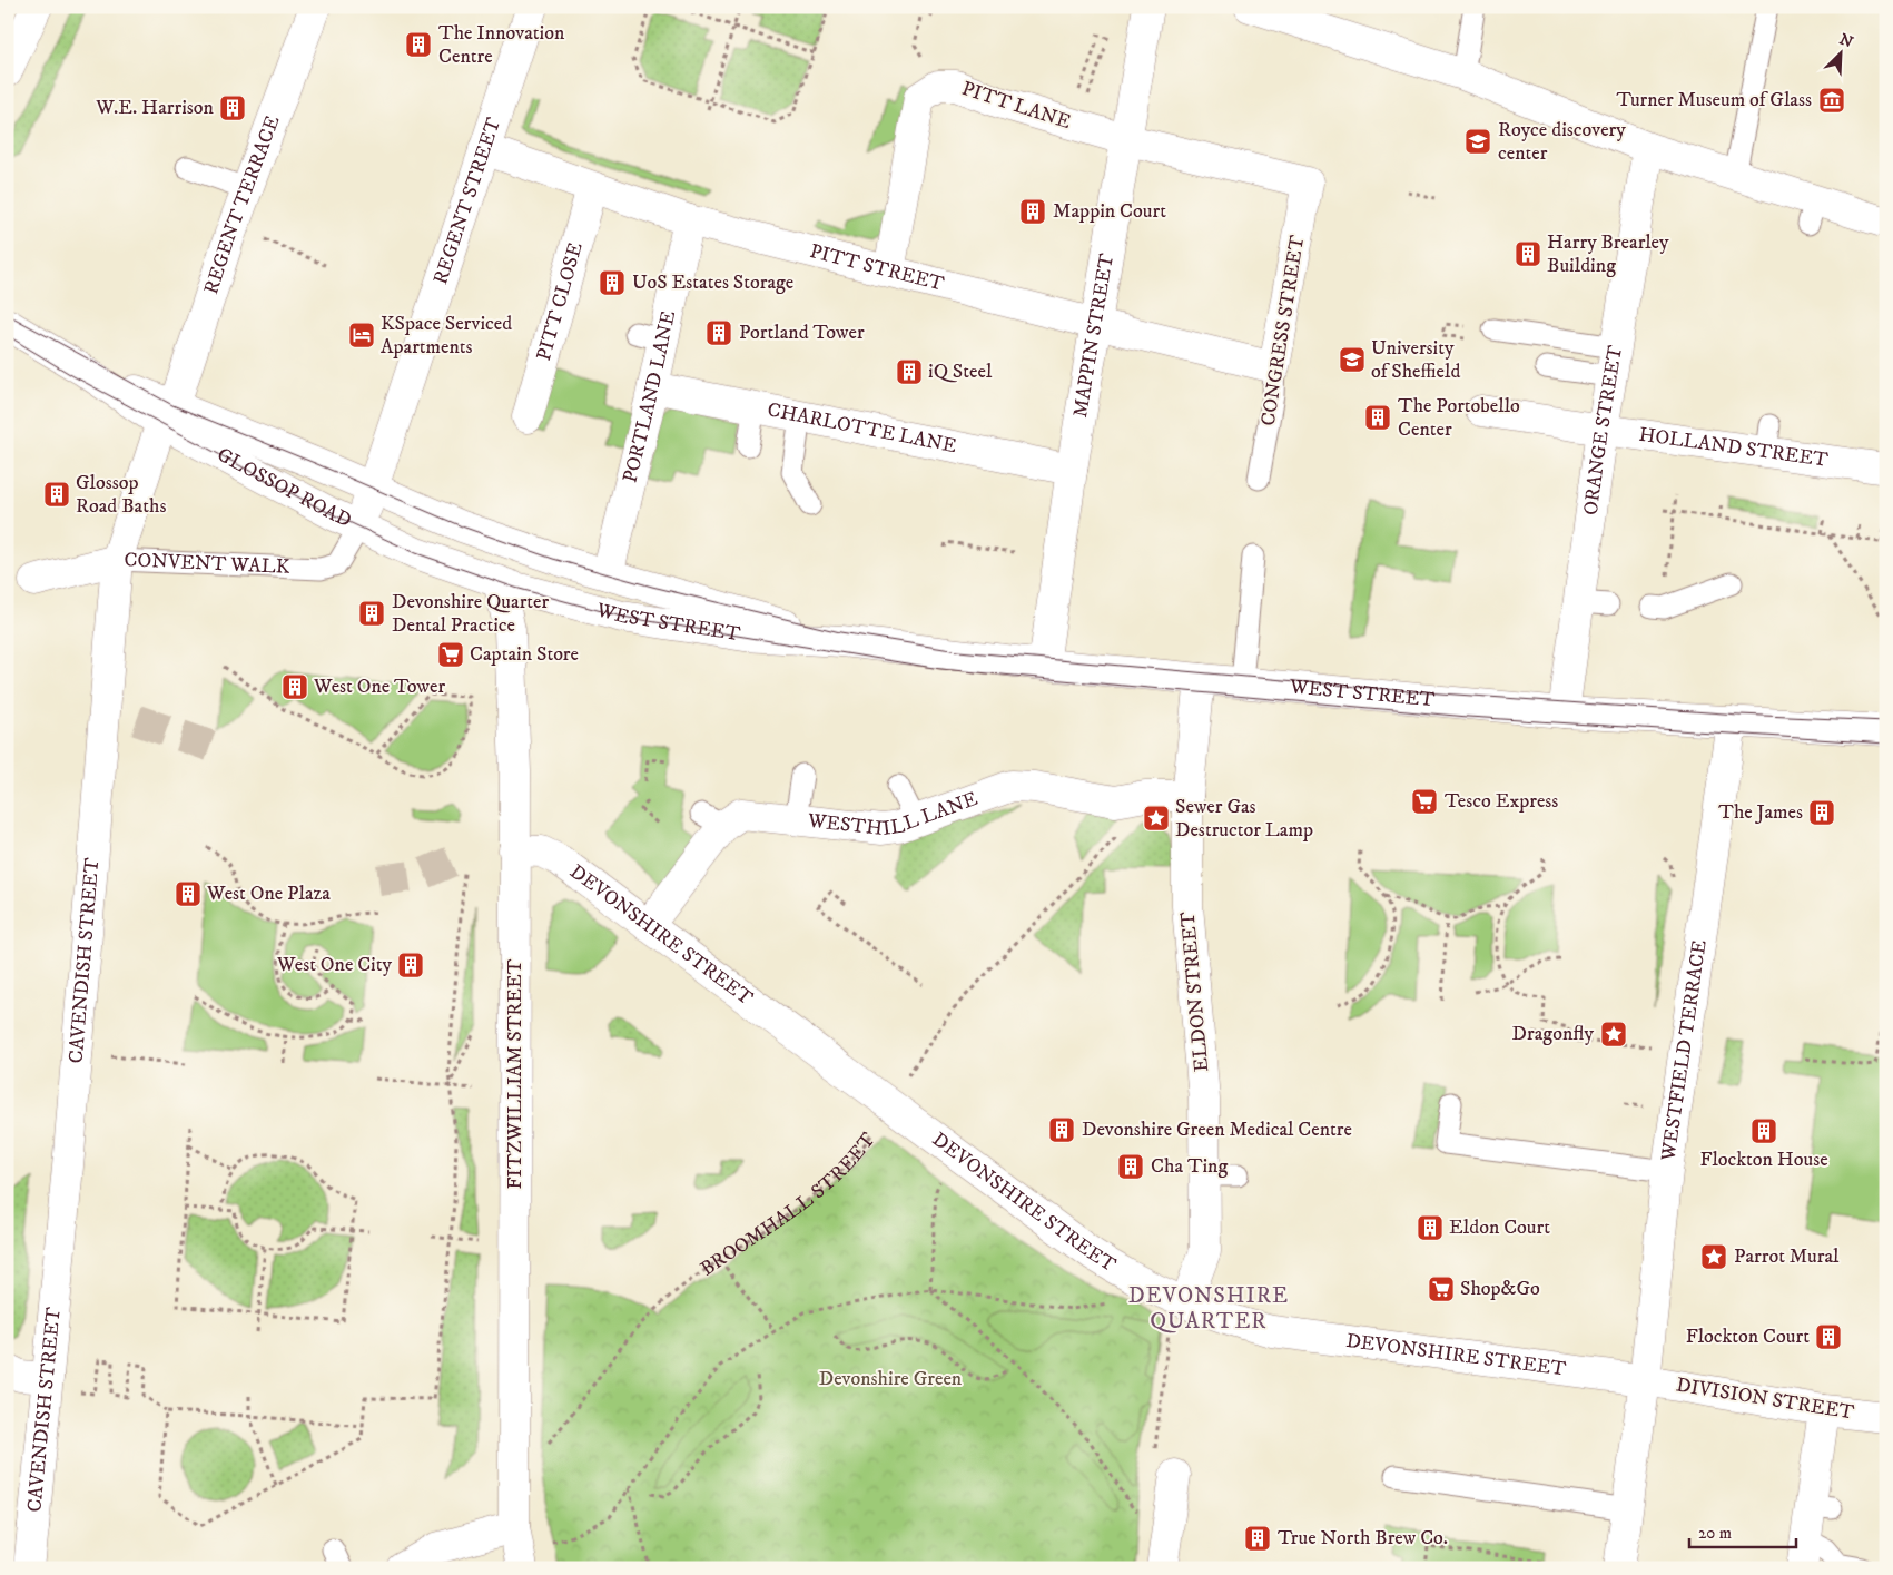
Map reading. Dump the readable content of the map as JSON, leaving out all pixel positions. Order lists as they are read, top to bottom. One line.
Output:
{"streets":{"street":["PITT LANE","REGENT STREET","REGENT TERRACE","PITT STREET","PITT CLOSE","CONGRESS STREET","MAPPIN STREET","PORTLAND LANE","CHARLOTTE LANE","ORANGE STREET","HOLLAND STREET","GLOSSOP ROAD","CONVENT WALK","WEST STREET","WESTHILL LANE","DEVONSHIRE STREET","CAVENDISH STREET","ELDON STREET","WESTFIELD TERRACE","FITZWILLIAM STREET","DIVISION STREET"],"path":["BROOMHALL STREET"]},"crossings":[["PITT LANE","PITT STREET"],["PITT LANE","CONGRESS STREET"],["PITT LANE","MAPPIN STREET"],["REGENT STREET","PITT STREET"],["REGENT STREET","GLOSSOP ROAD"],["REGENT STREET","CONVENT WALK"],["REGENT TERRACE","GLOSSOP ROAD"],["REGENT TERRACE","CAVENDISH STREET"],["PITT STREET","PITT CLOSE"],["PITT STREET","CONGRESS STREET"],["PITT STREET","MAPPIN STREET"],["PITT STREET","PORTLAND LANE"],["MAPPIN STREET","CHARLOTTE LANE"],["MAPPIN STREET","WEST STREET"],["PORTLAND LANE","CHARLOTTE LANE"],["PORTLAND LANE","WEST STREET"],["ORANGE STREET","HOLLAND STREET"],["ORANGE STREET","WEST STREET"],["GLOSSOP ROAD","CONVENT WALK"],["GLOSSOP ROAD","WEST STREET"],["GLOSSOP ROAD","CAVENDISH STREET"],["GLOSSOP ROAD","FITZWILLIAM STREET"],["CONVENT WALK","CAVENDISH STREET"],["WEST STREET","ELDON STREET"],["WEST STREET","WESTFIELD TERRACE"],["WEST STREET","FITZWILLIAM STREET"],["WESTHILL LANE","DEVONSHIRE STREET"],["WESTHILL LANE","ELDON STREET"],["WESTHILL LANE","BROOMHALL STREET"],["DEVONSHIRE STREET","ELDON STREET"],["DEVONSHIRE STREET","WESTFIELD TERRACE"],["DEVONSHIRE STREET","FITZWILLIAM STREET"],["DEVONSHIRE STREET","BROOMHALL STREET"],["DEVONSHIRE STREET","DIVISION STREET"],["WESTFIELD TERRACE","DIVISION STREET"],["FITZWILLIAM STREET","BROOMHALL STREET"]],"districts":["DEVONSHIRE QUARTER"],"parks":["Devonshire Green"],"places":{"building":["The Innovation Centre","W.E. Harrison","Mappin Court","Harry Brearley Building","UoS Estates Storage","Portland Tower","iQ Steel","The Portobello Center","Glossop Road Baths","Devonshire Quarter Dental Practice","West One Tower","The James","West One Plaza","West One City","Devonshire Green Medical Centre","Flockton House","Cha Ting","Eldon Court","Flockton Court","True North Brew Co."],"museum":["Turner Museum of Glass"],"school or university":["Royce discovery center","University of Sheffield"],"hotel":["KSpace Serviced Apartments"],"supermarket":["Captain Store","Tesco Express","Shop&Go"],"place":["Sewer Gas Destructor Lamp","Dragonfly","Parrot Mural"]},"scale_bar":"20 m","north":"top right"}
